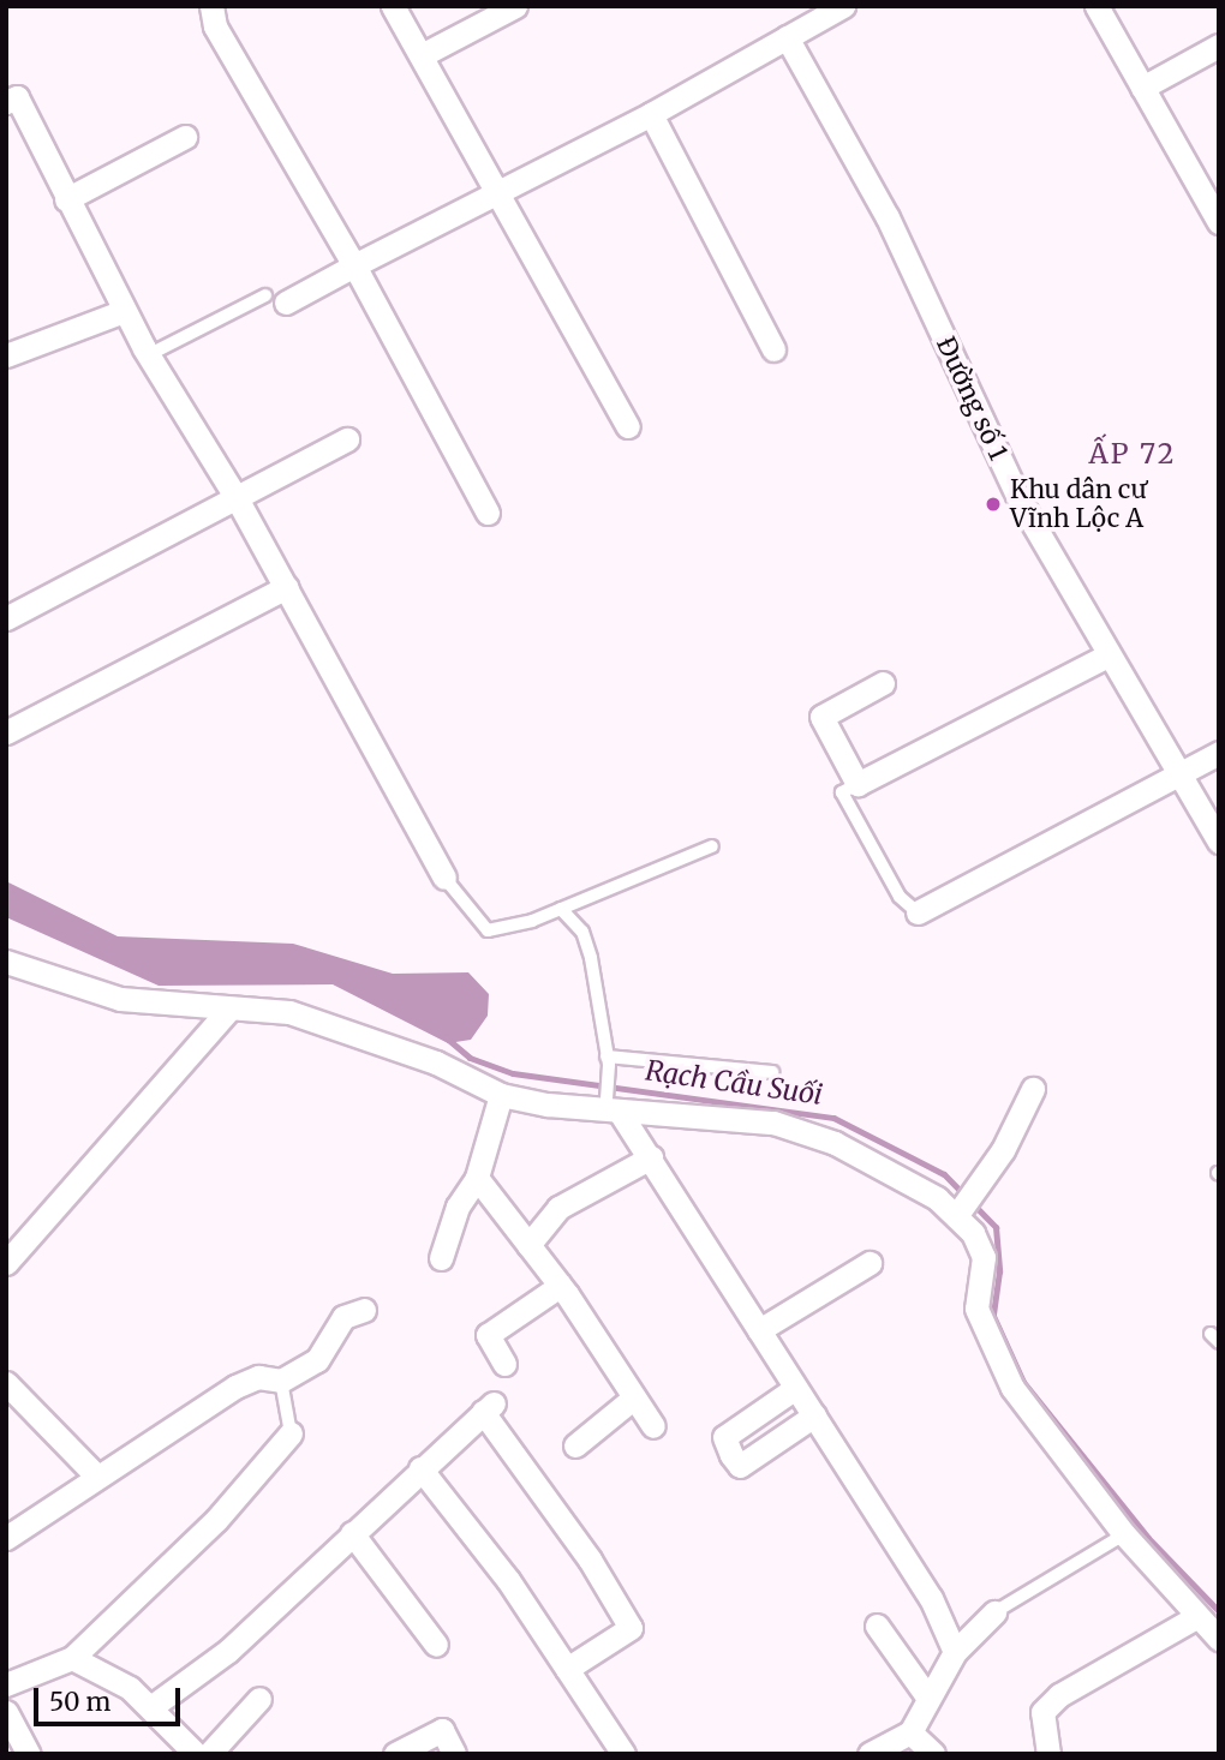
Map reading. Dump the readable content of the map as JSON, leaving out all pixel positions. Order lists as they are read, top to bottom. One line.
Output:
{"streets":{"street":["Đường số 1"]},"districts":["ẤP 72"],"water":["Rạch Cầu Suối"],"places":["Khu dân cư Vĩnh Lộc A"],"scale_bar":"50 m"}
